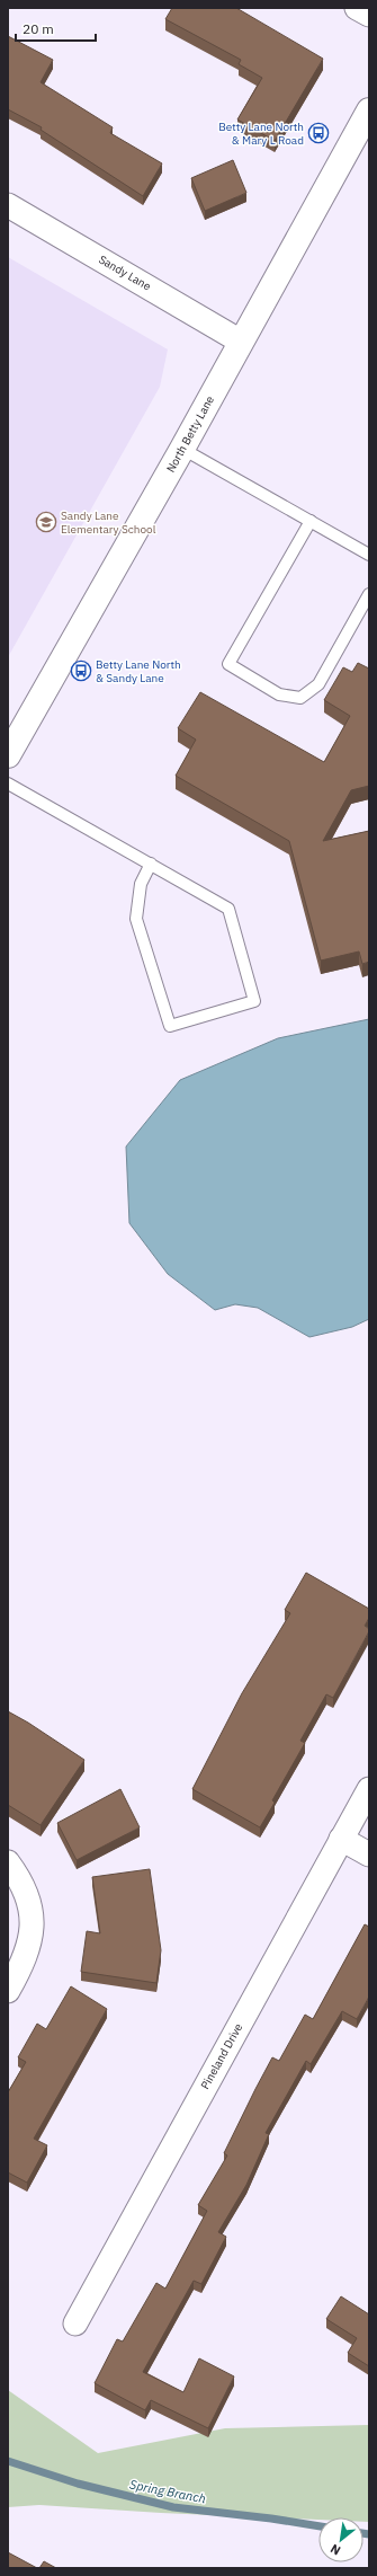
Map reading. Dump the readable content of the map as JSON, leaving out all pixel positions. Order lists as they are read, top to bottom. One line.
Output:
{"streets":{"street":["Sandy Lane","North Betty Lane","Pineland Drive"]},"crossings":[["Sandy Lane","North Betty Lane"]],"water":["Spring Branch"],"places":{"bus stop":["Betty Lane North & Mary L Road","Betty Lane North & Sandy Lane"],"school or university":["Sandy Lane Elementary School"]},"scale_bar":"20 m","north":"bottom left"}
